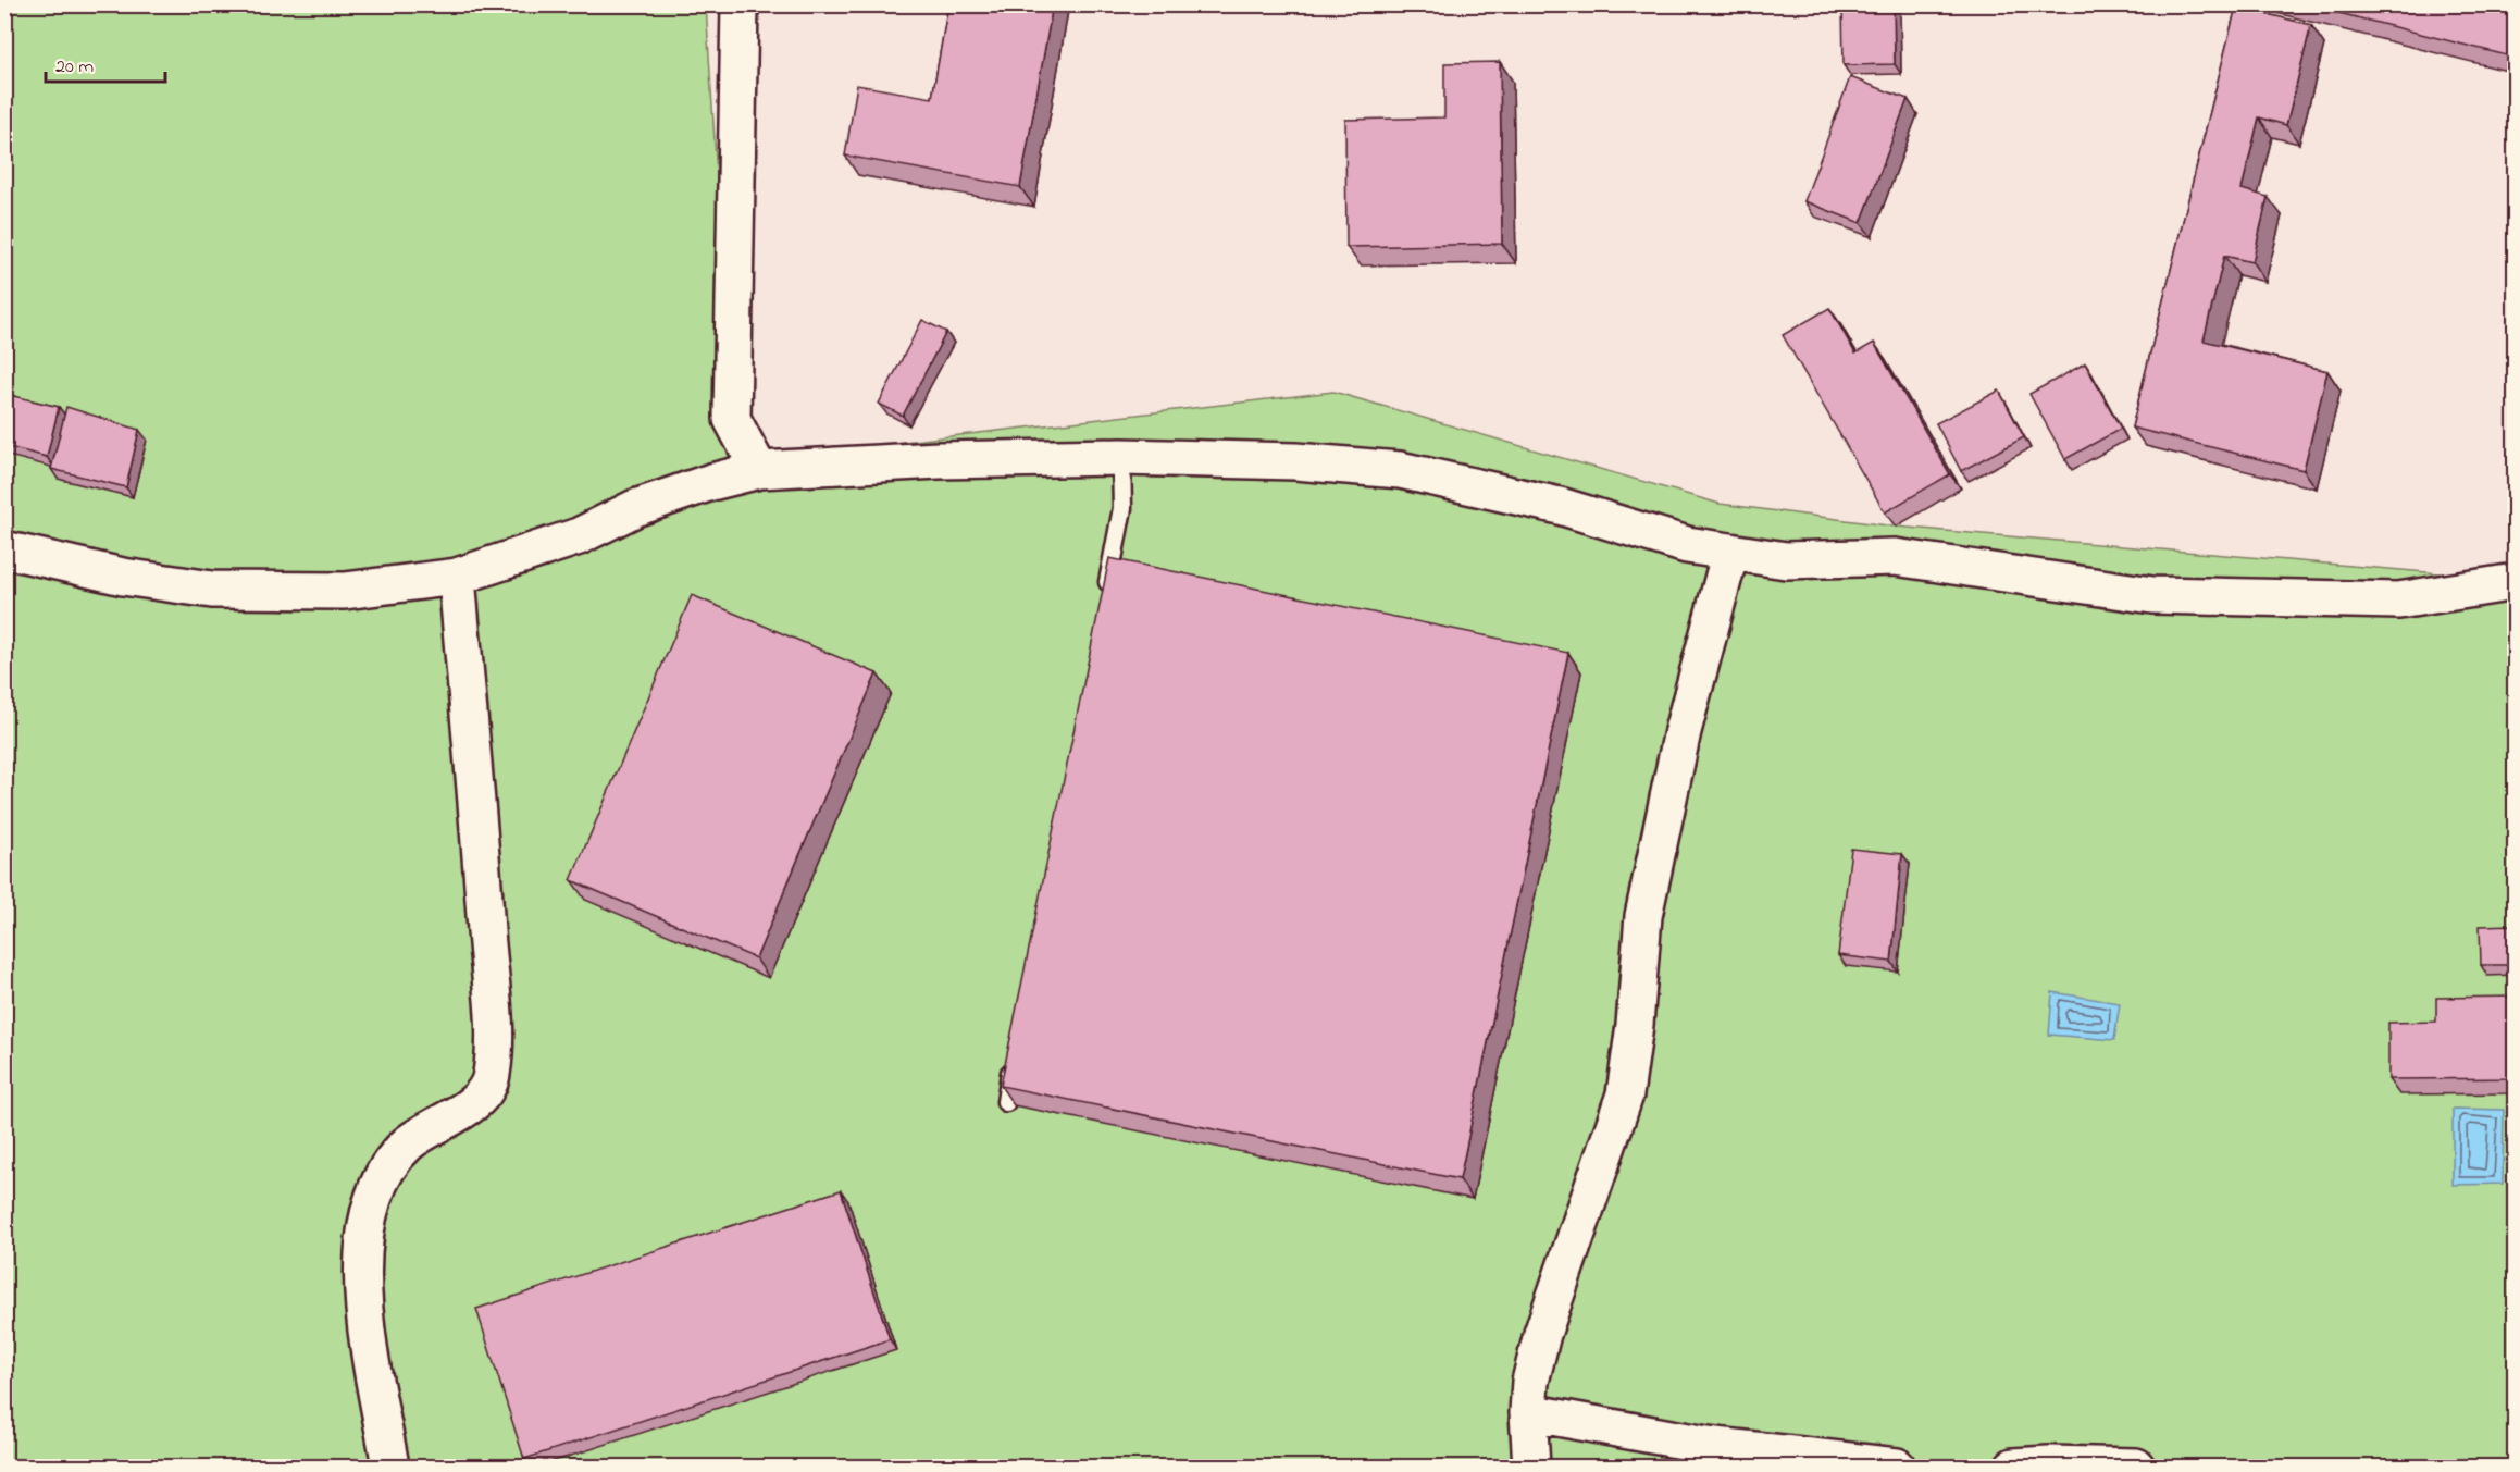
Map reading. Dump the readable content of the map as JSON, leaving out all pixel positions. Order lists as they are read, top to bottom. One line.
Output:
{"scale_bar":"20 m"}
